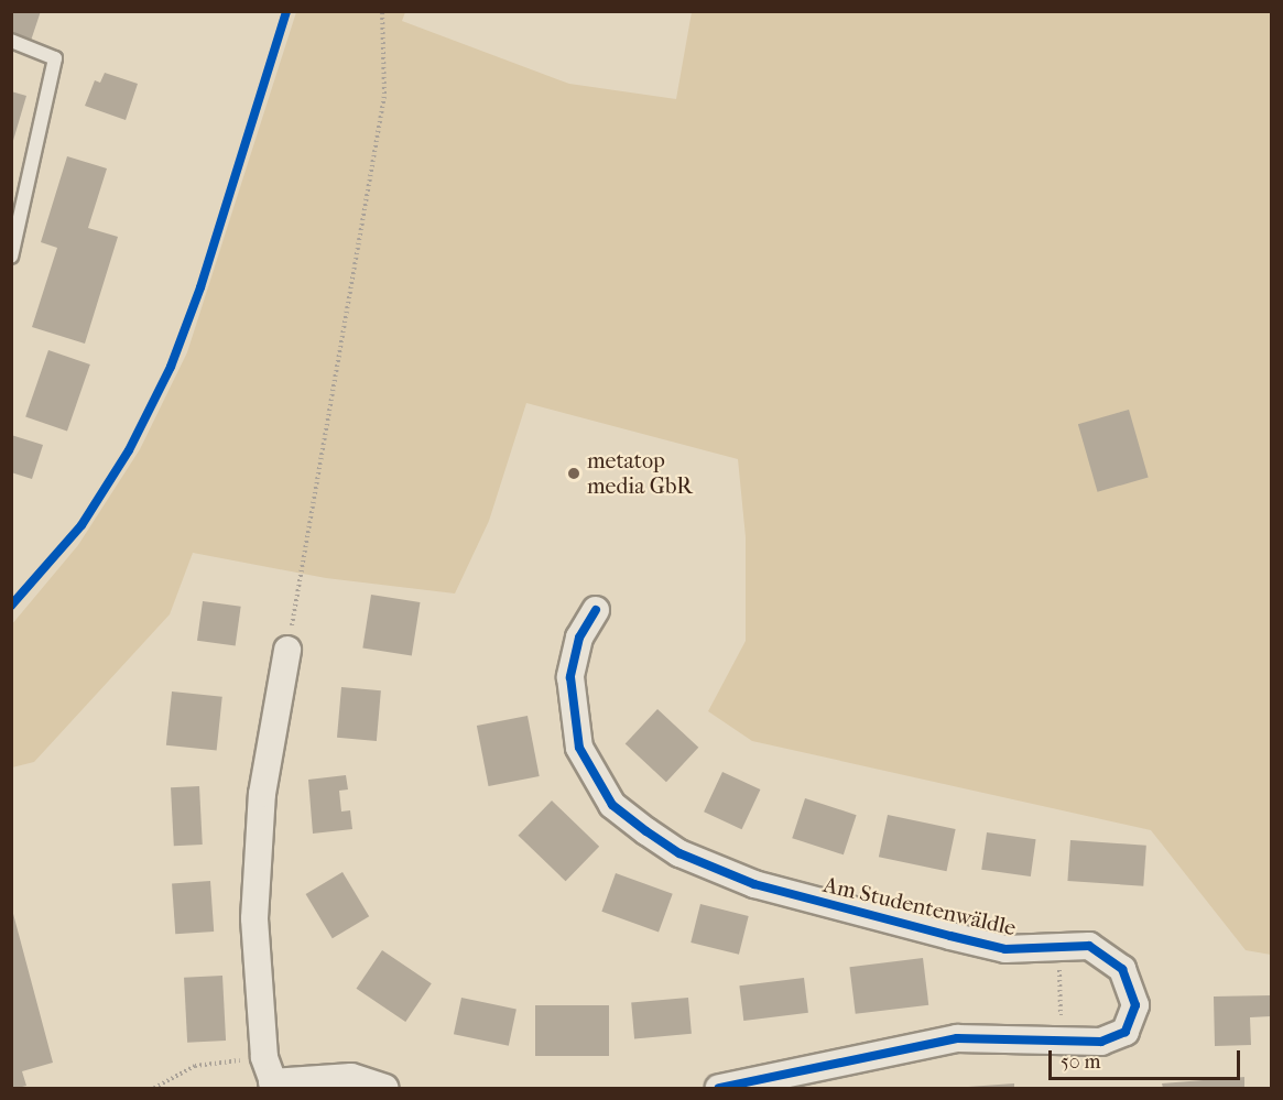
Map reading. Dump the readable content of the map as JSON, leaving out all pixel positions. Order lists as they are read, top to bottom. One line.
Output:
{"streets":{"street":["Am Studentenwäldle"]},"places":["metatop media GbR"],"scale_bar":"50 m"}
